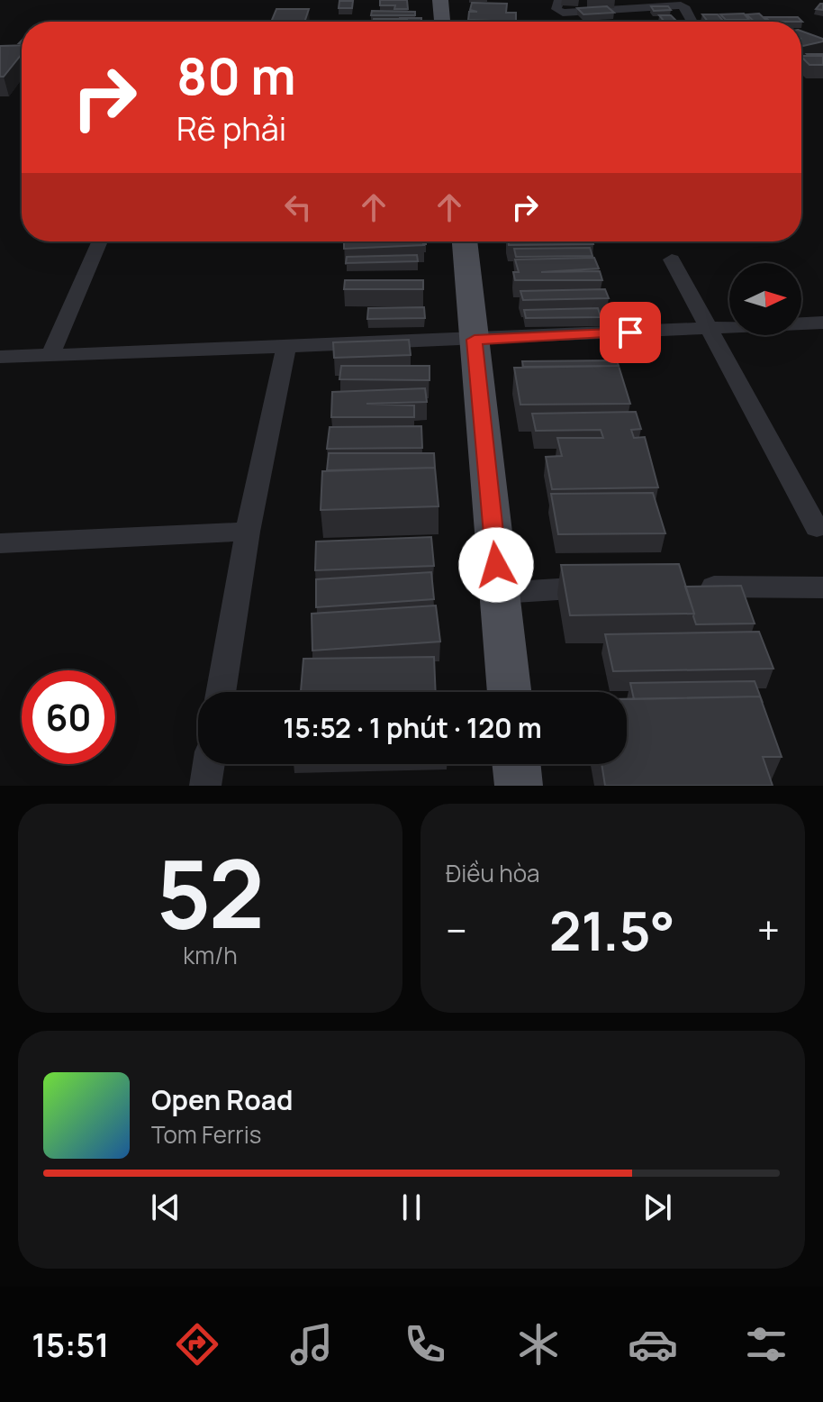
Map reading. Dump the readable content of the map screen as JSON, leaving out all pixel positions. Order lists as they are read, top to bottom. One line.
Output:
{"north":"right","page":{"turn":["80 m","Rẽ phải"],"limit":"60","trip":"15:52 · 1 phút · 120 m","tile":[["52","km/h"],"Điều hòa"],"heat":["−","21.5°","+"],"song":["Open Road","Tom Ferris"],"tabs":"15:51"}}
